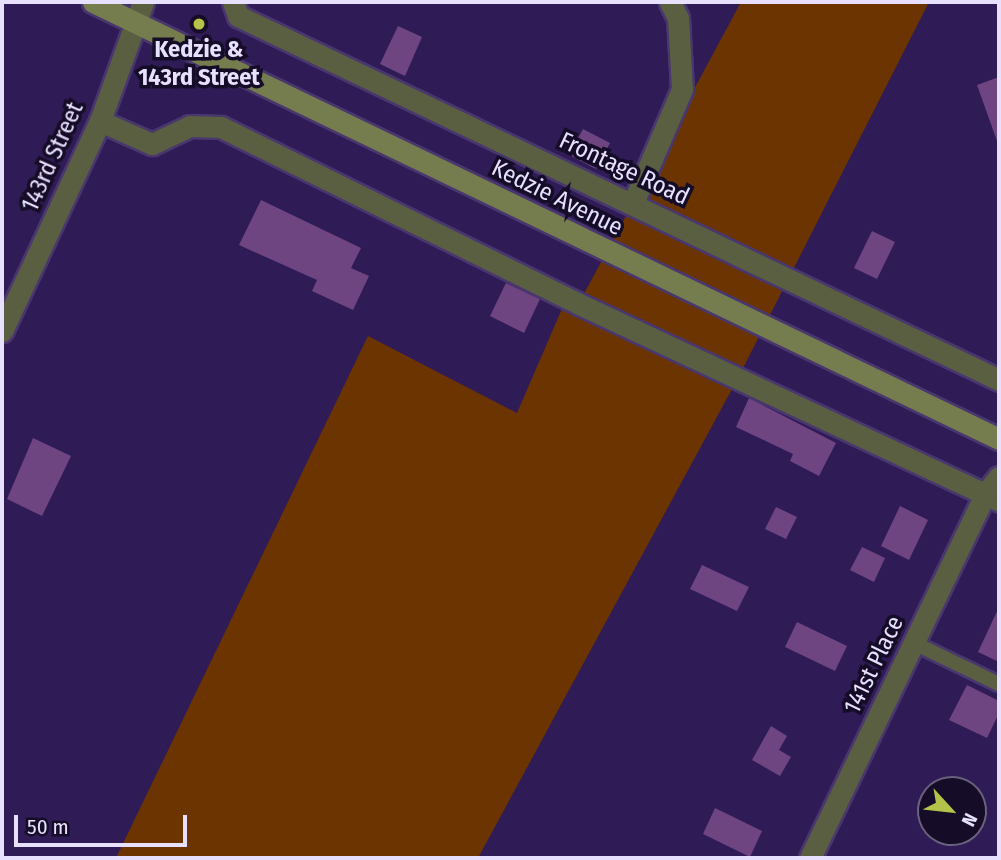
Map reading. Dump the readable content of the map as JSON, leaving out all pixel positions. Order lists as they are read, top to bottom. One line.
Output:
{"streets":{"main road":["Kedzie Avenue"],"street":["143rd Street","Frontage Road","141st Place"]},"crossings":[["143rd Street","Kedzie Avenue"]],"places":["Kedzie & 143rd Street"],"scale_bar":"50 m","north":"bottom right"}
